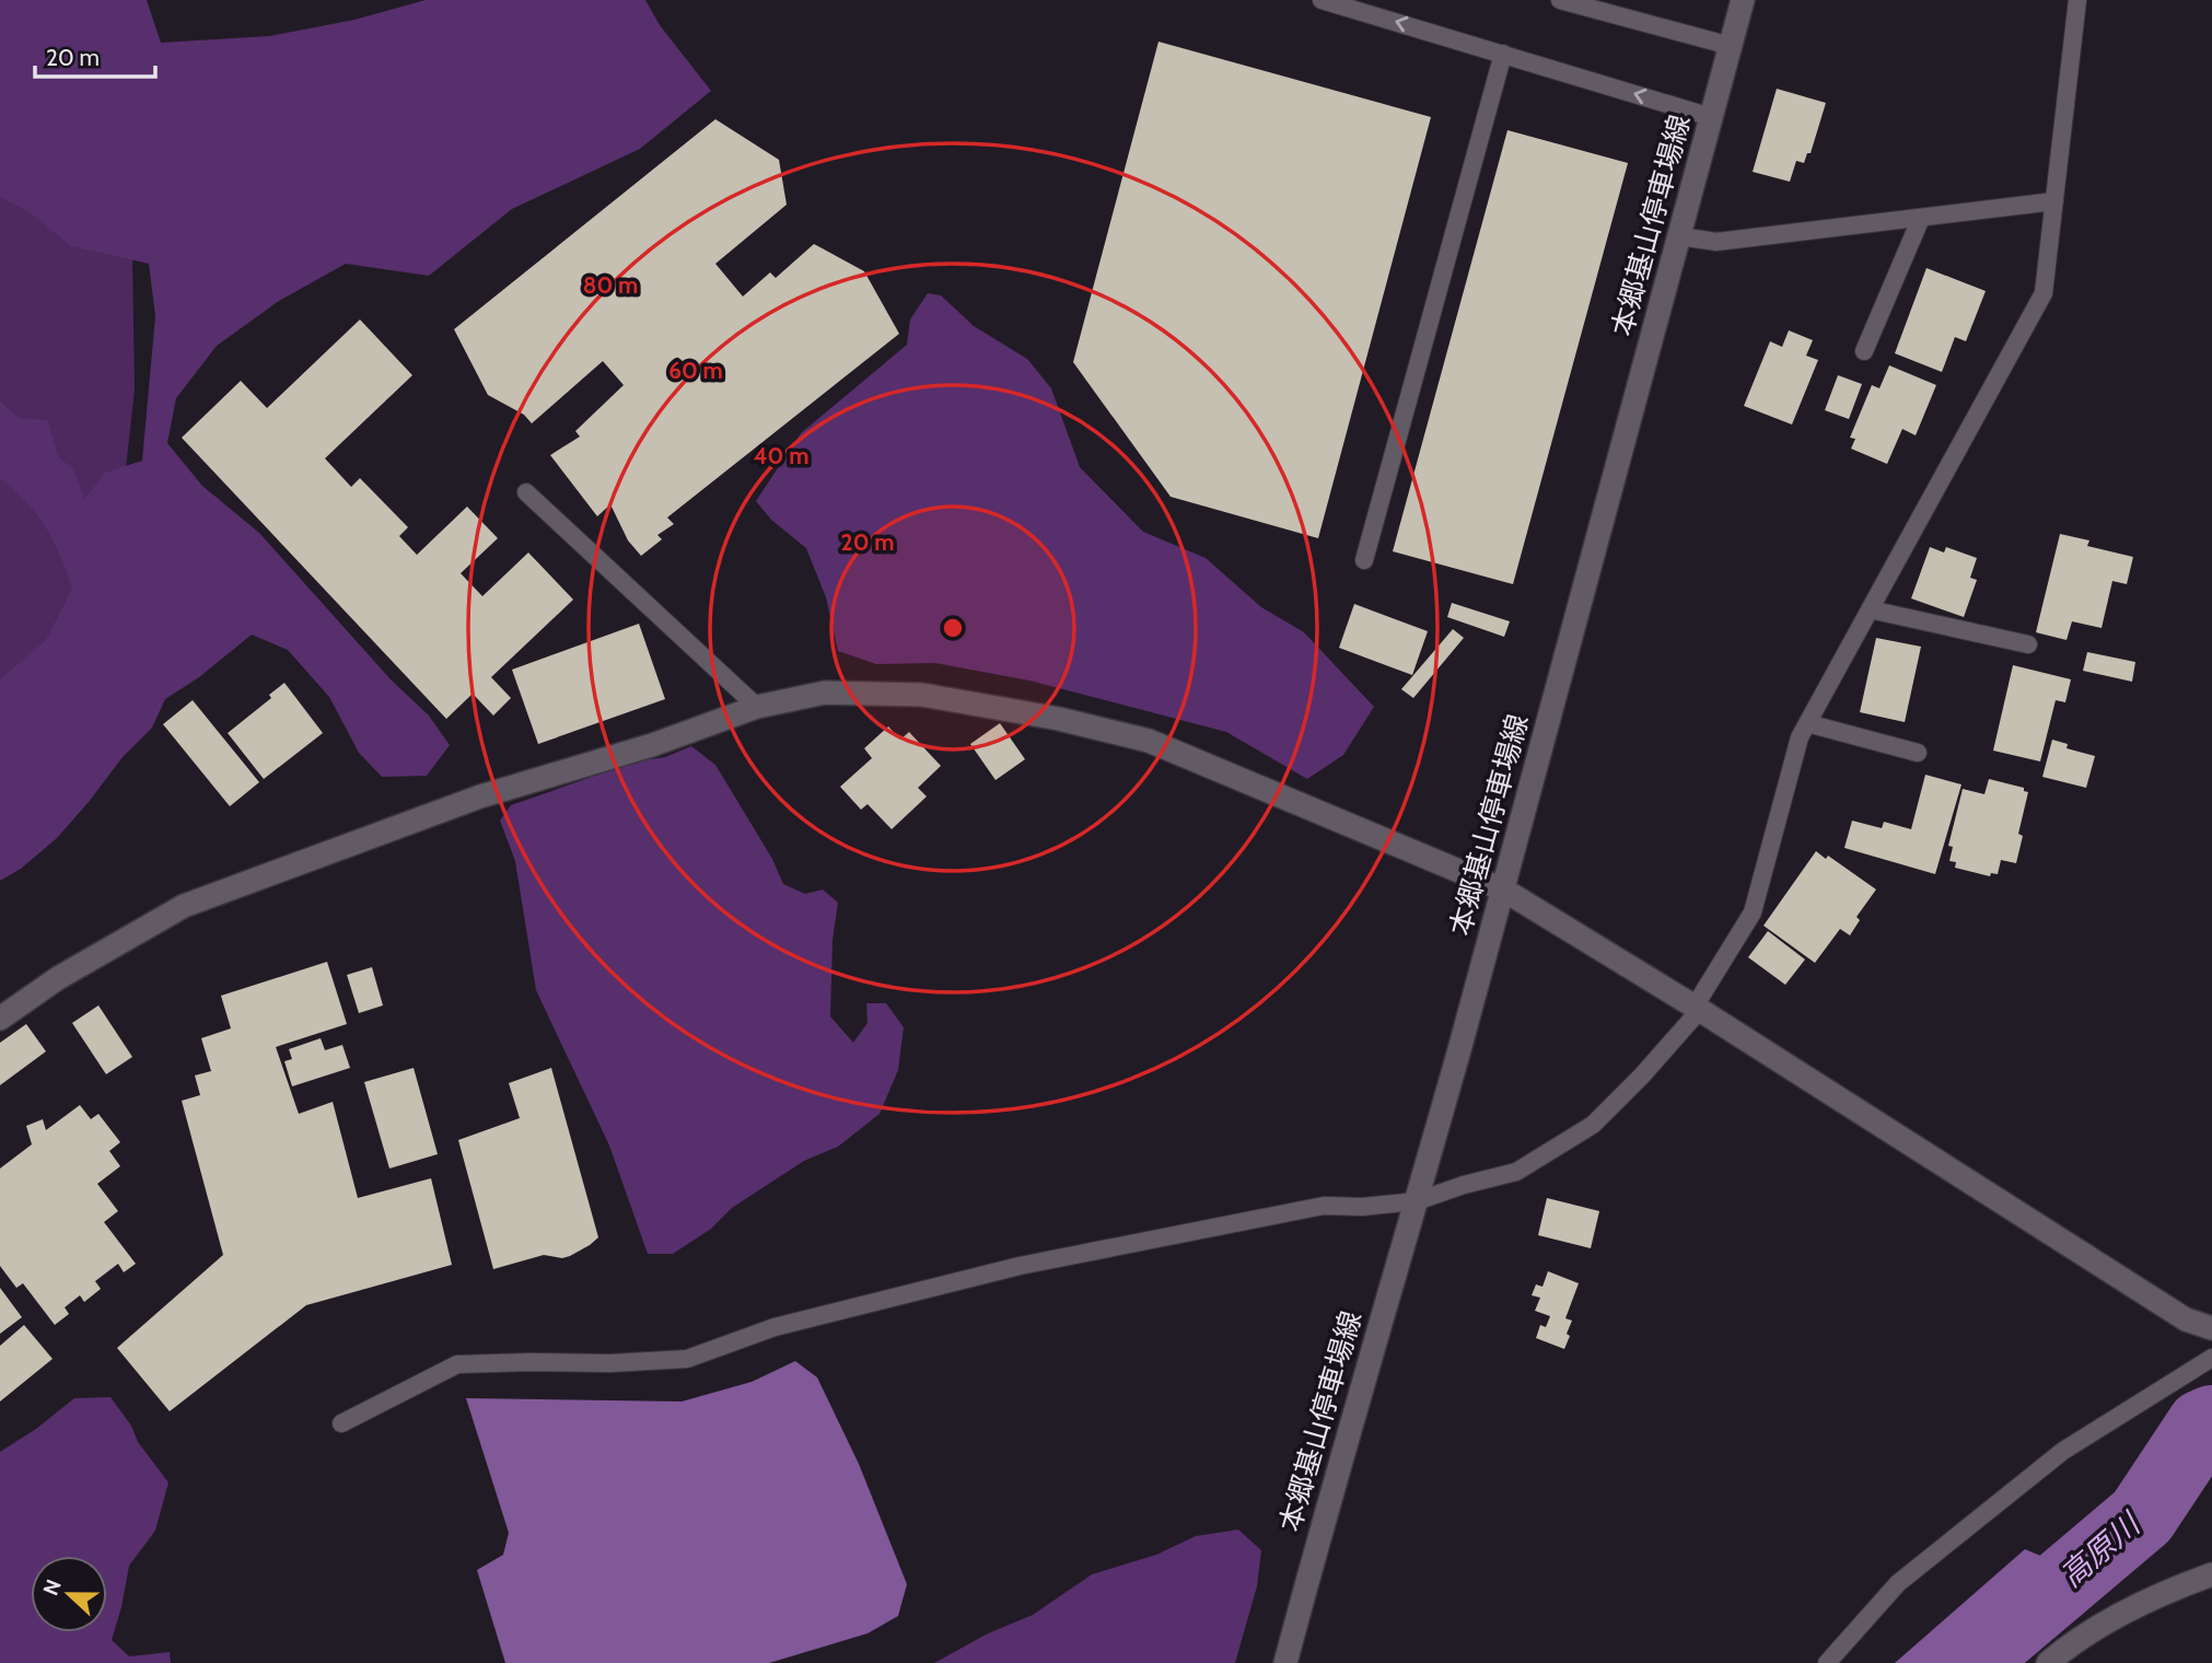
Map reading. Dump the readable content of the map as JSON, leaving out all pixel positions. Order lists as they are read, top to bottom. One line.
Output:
{"streets":{"street":["本郷基山停車場線"]},"water":["高原川"],"scale_bar":"20 m","north":"left","rings":["80 m","60 m","40 m","20 m"]}
